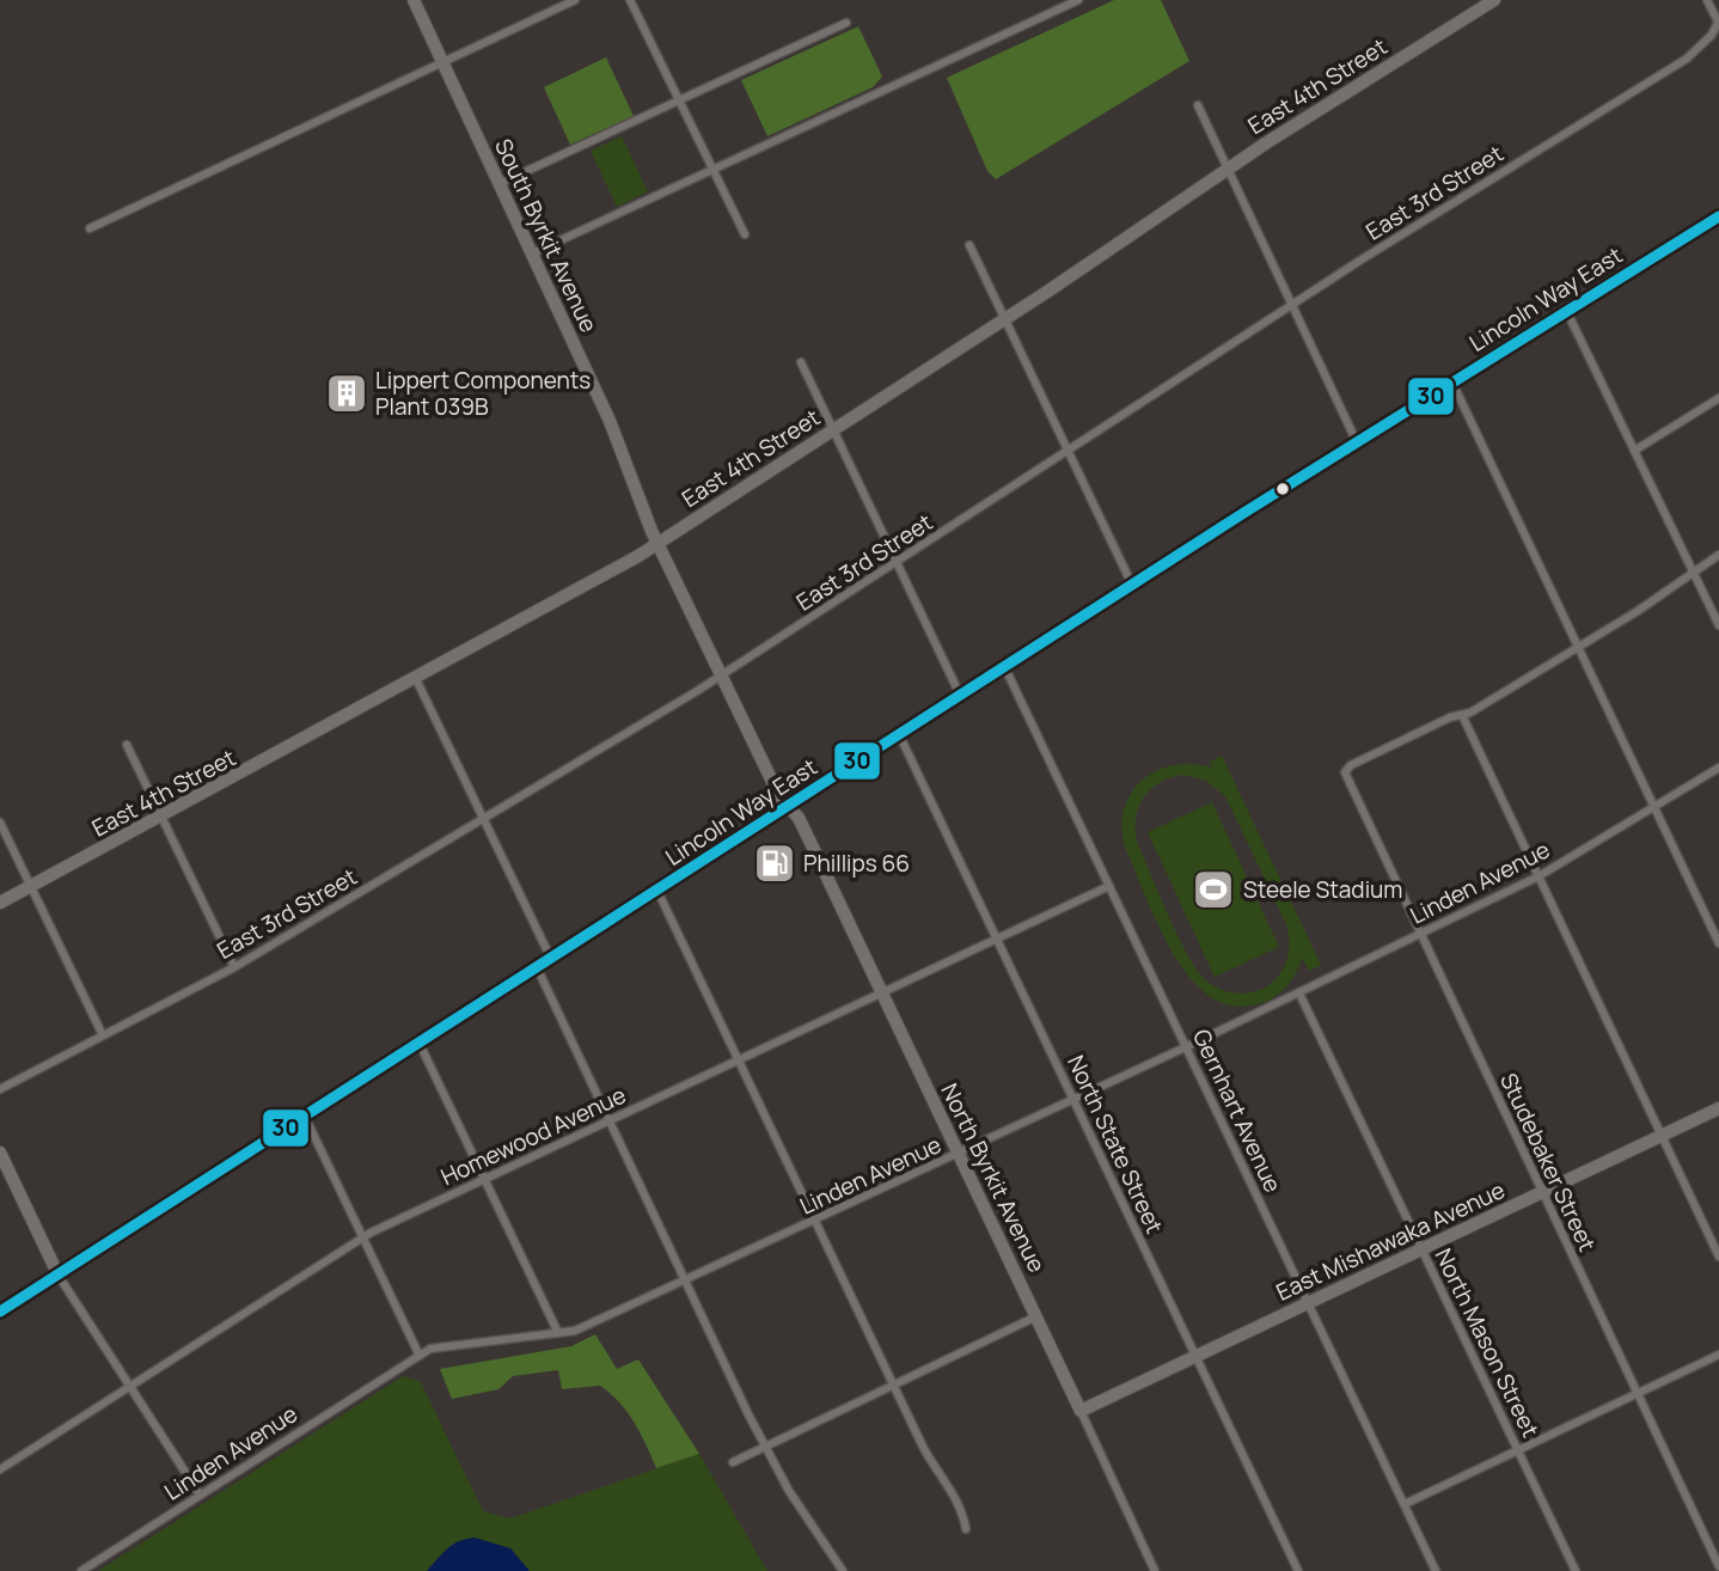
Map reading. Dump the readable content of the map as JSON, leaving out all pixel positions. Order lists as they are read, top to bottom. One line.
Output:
{"streets":{"main road":["Lincoln Way East"],"street":["East 4th Street","East 3rd Street","South Byrkit Avenue","Linden Avenue","Gernhart Avenue","Homewood Avenue","North State Street","Studebaker Street","North Byrkit Avenue","East Mishawaka Avenue","North Mason Street"]},"crossings":[["East 4th Street","South Byrkit Avenue"],["East 3rd Street","South Byrkit Avenue"],["South Byrkit Avenue","Lincoln Way East"],["South Byrkit Avenue","North Byrkit Avenue"],["Lincoln Way East","Gernhart Avenue"],["Lincoln Way East","North State Street"],["Lincoln Way East","North Byrkit Avenue"],["Linden Avenue","Gernhart Avenue"],["Linden Avenue","North State Street"],["Linden Avenue","Studebaker Street"],["Linden Avenue","North Byrkit Avenue"],["Linden Avenue","North Mason Street"],["Gernhart Avenue","Homewood Avenue"],["Gernhart Avenue","East Mishawaka Avenue"],["Homewood Avenue","North State Street"],["Homewood Avenue","North Byrkit Avenue"],["North State Street","East Mishawaka Avenue"],["Studebaker Street","East Mishawaka Avenue"],["North Byrkit Avenue","East Mishawaka Avenue"],["East Mishawaka Avenue","North Mason Street"]],"places":{"building":["Lippert Components Plant 039B"],"fuel station":["Phillips 66"],"sports":["Steele Stadium"]},"lines":["transit line 30"]}
